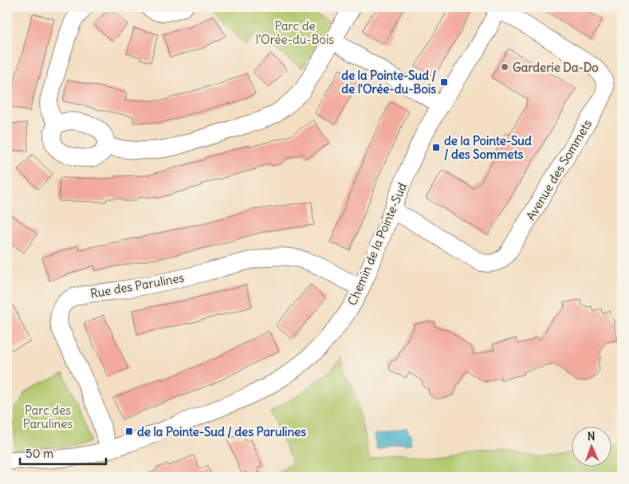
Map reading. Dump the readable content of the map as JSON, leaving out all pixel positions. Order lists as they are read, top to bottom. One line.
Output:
{"streets":{"street":["Avenue des Sommets","Chemin de la Pointe-Sud","Rue des Parulines"]},"crossings":[["Avenue des Sommets","Chemin de la Pointe-Sud"],["Chemin de la Pointe-Sud","Rue des Parulines"]],"parks":["Parc de l'Orée-du-Bois","Parc des Parulines"],"places":{"other":["Garderie Da-Do"],"transit":["de la Pointe-Sud / de l'Orée-du-Bois","de la Pointe-Sud / des Sommets","de la Pointe-Sud / des Parulines"]},"scale_bar":"50 m","north":"top"}
